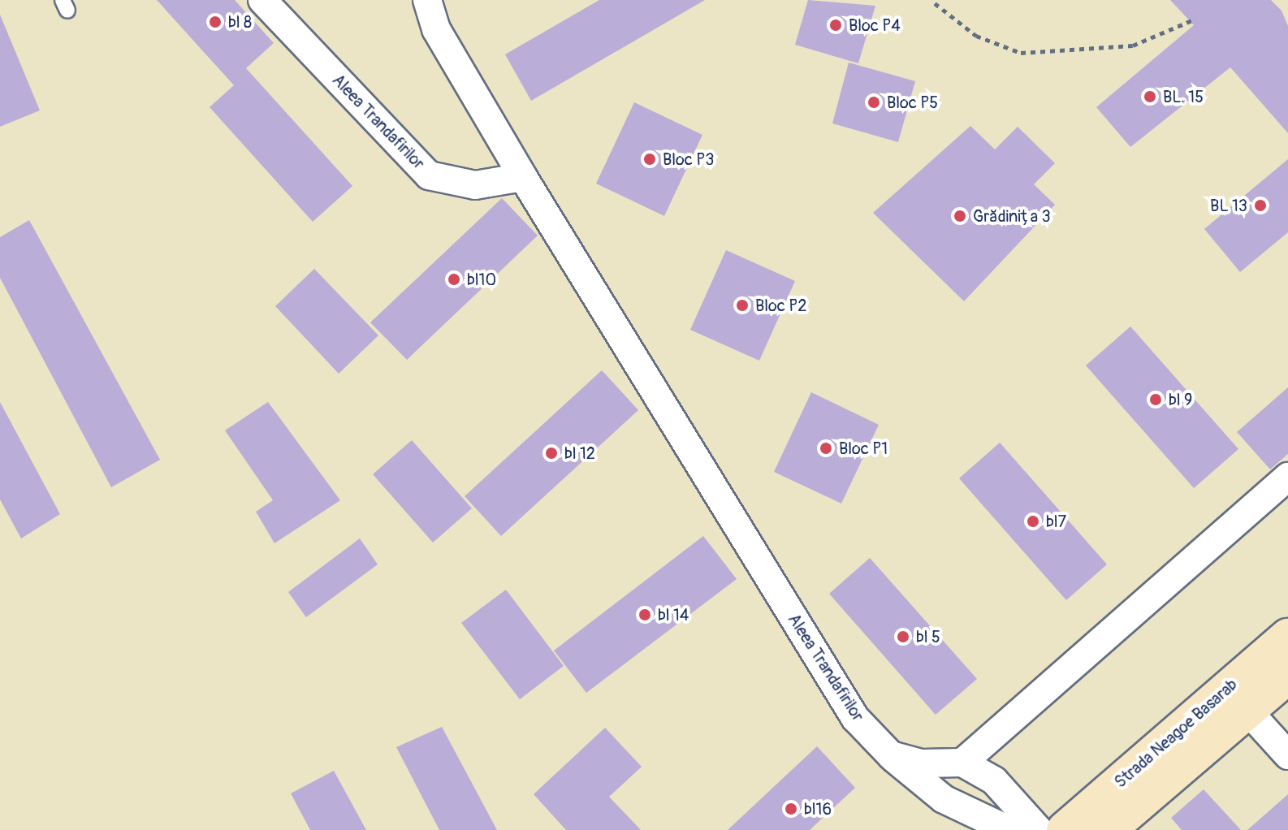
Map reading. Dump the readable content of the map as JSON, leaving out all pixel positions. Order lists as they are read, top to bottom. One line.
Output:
{"streets":{"street":["Aleea Trandafirilor","Strada Neagoe Basarab"]},"places":["bl 8","Bloc P4","BL. 15","Bloc P5","Bloc P3","BL 13","Grădinița 3","bl10","Bloc P2","bl 9","Bloc P1","bl 12","bl7","bl 14","bl 5","bl16"]}
